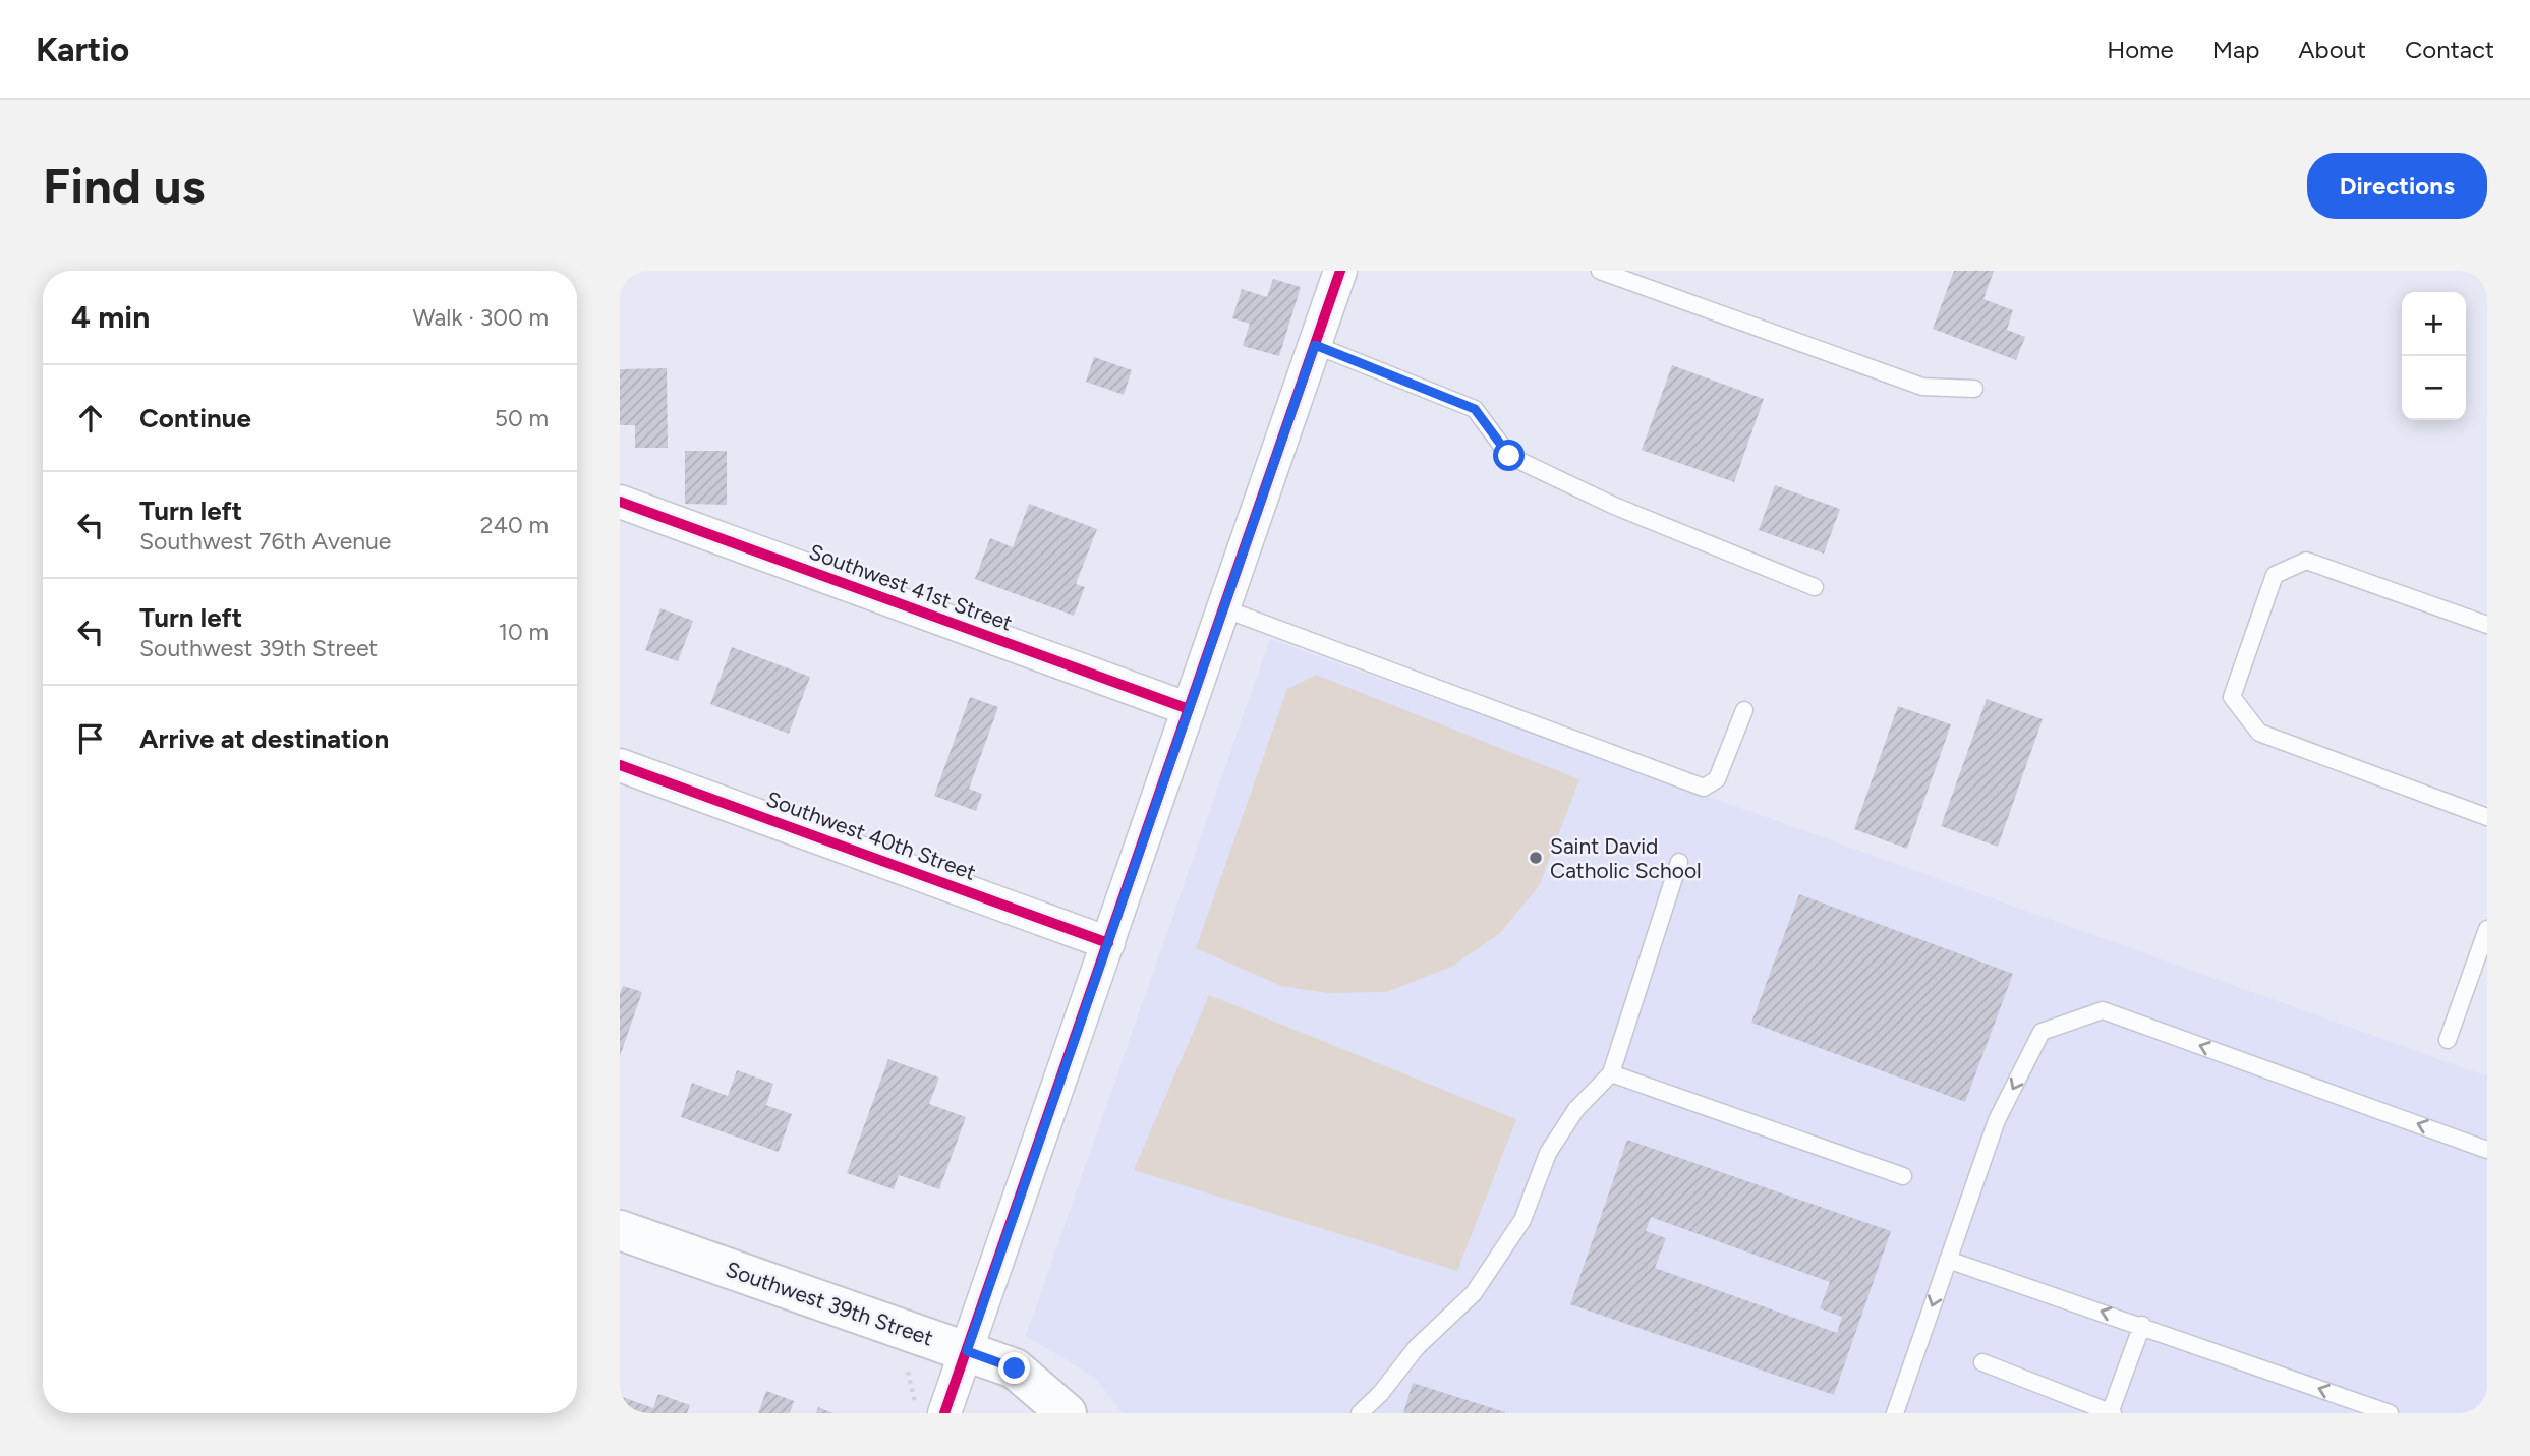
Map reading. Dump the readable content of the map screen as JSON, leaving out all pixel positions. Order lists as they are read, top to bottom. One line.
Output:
{"streets":{"street":["Southwest 41st Street","Southwest 40th Street","Southwest 39th Street"]},"places":["Saint David Catholic School"],"page":{"header":"Kartio","nav":["Home","Map","About","Contact"],"buttons":"Directions","title":"Find us","heading":["4 min","Walk · 300 m"],"map_buttons":["+","−"],"list":[["Continue","50 m"],["Turn left","Southwest 76th Avenue","240 m"],["Turn left","Southwest 39th Street","10 m"],"Arrive at destination"]}}
